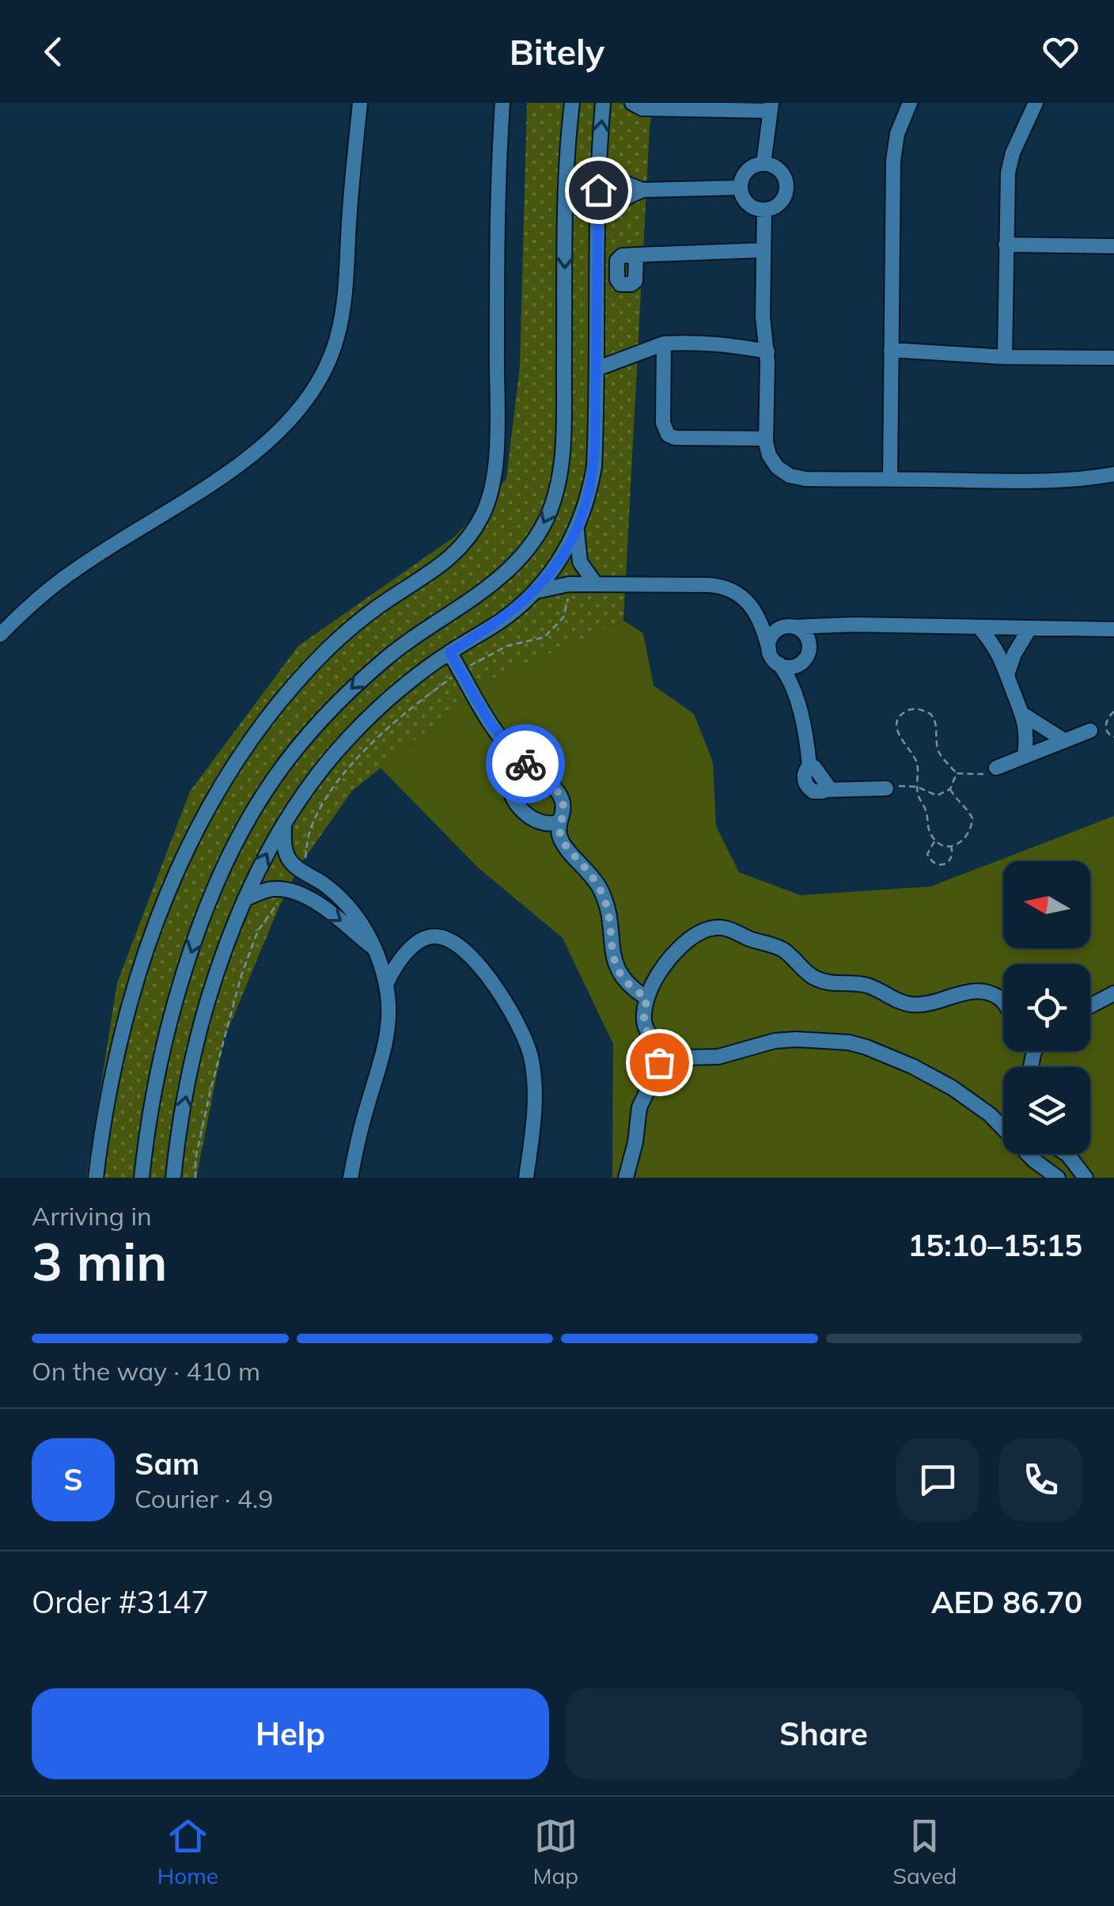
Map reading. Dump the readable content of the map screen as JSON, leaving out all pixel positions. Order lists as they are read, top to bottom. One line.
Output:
{"north":"left","page":{"header":"Bitely","heading":["3 min","Arriving in","15:10–15:15"],"panel":["Sam","Courier · 4.9","Order #3147","AED 86.70"],"bar":"On the way · 410 m","round":"S","buttons":["Help","Share"],"tabs":["Home","Map","Saved"]}}
